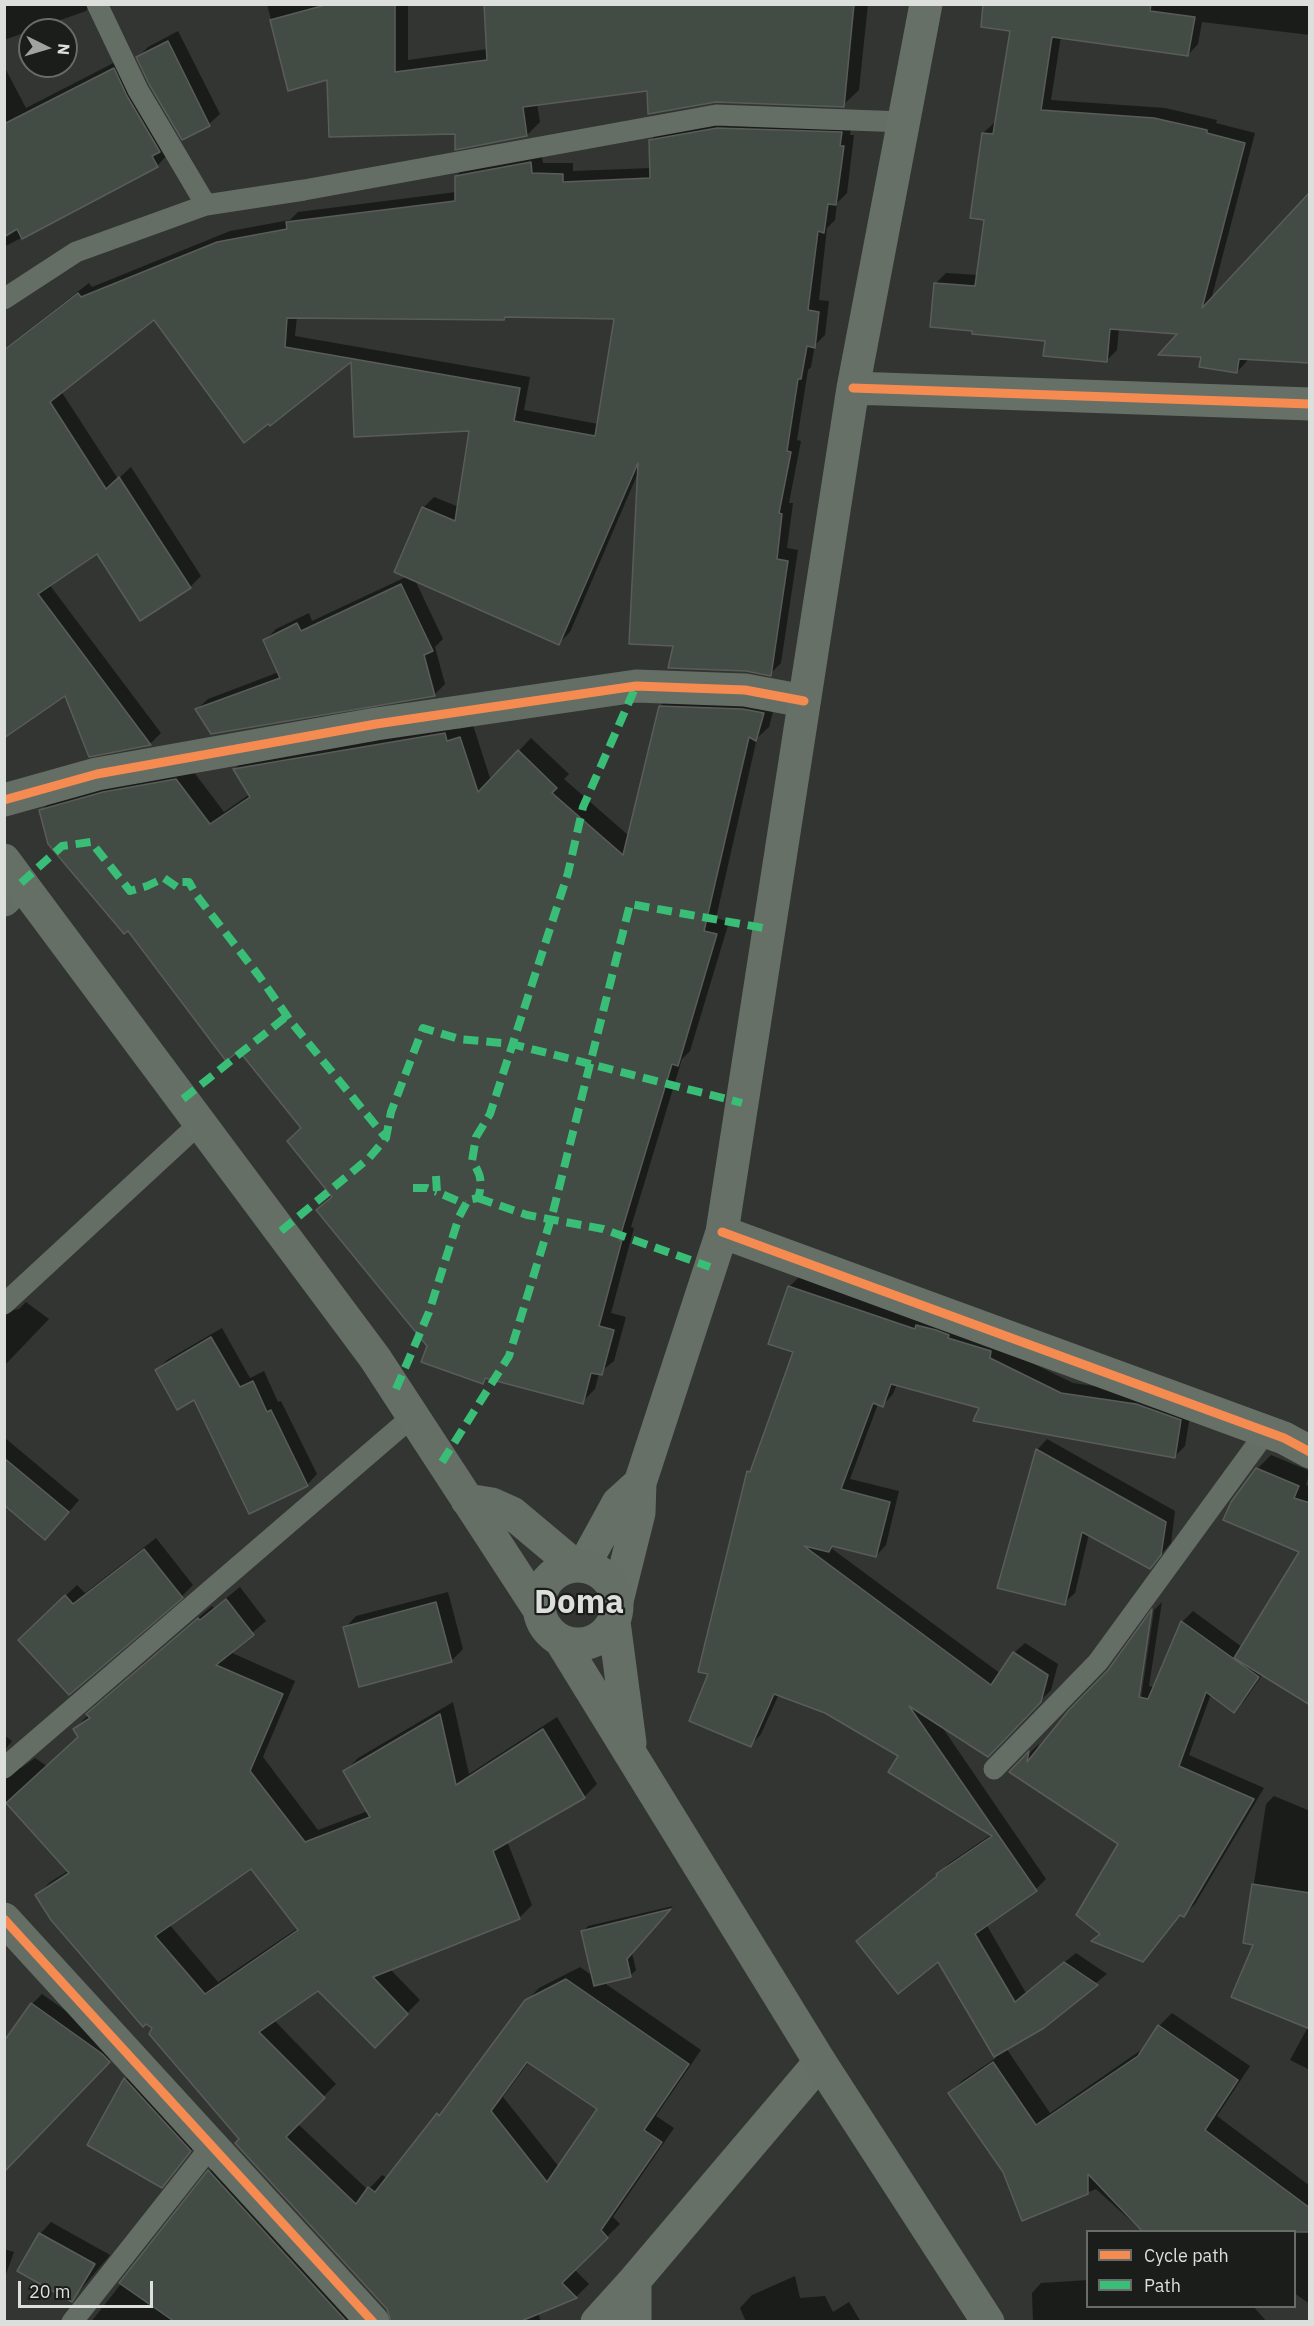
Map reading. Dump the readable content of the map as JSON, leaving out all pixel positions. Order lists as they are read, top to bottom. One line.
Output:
{"districts":["Doma"],"legend":["Cycle path","Path"],"scale_bar":"20 m","north":"right"}
